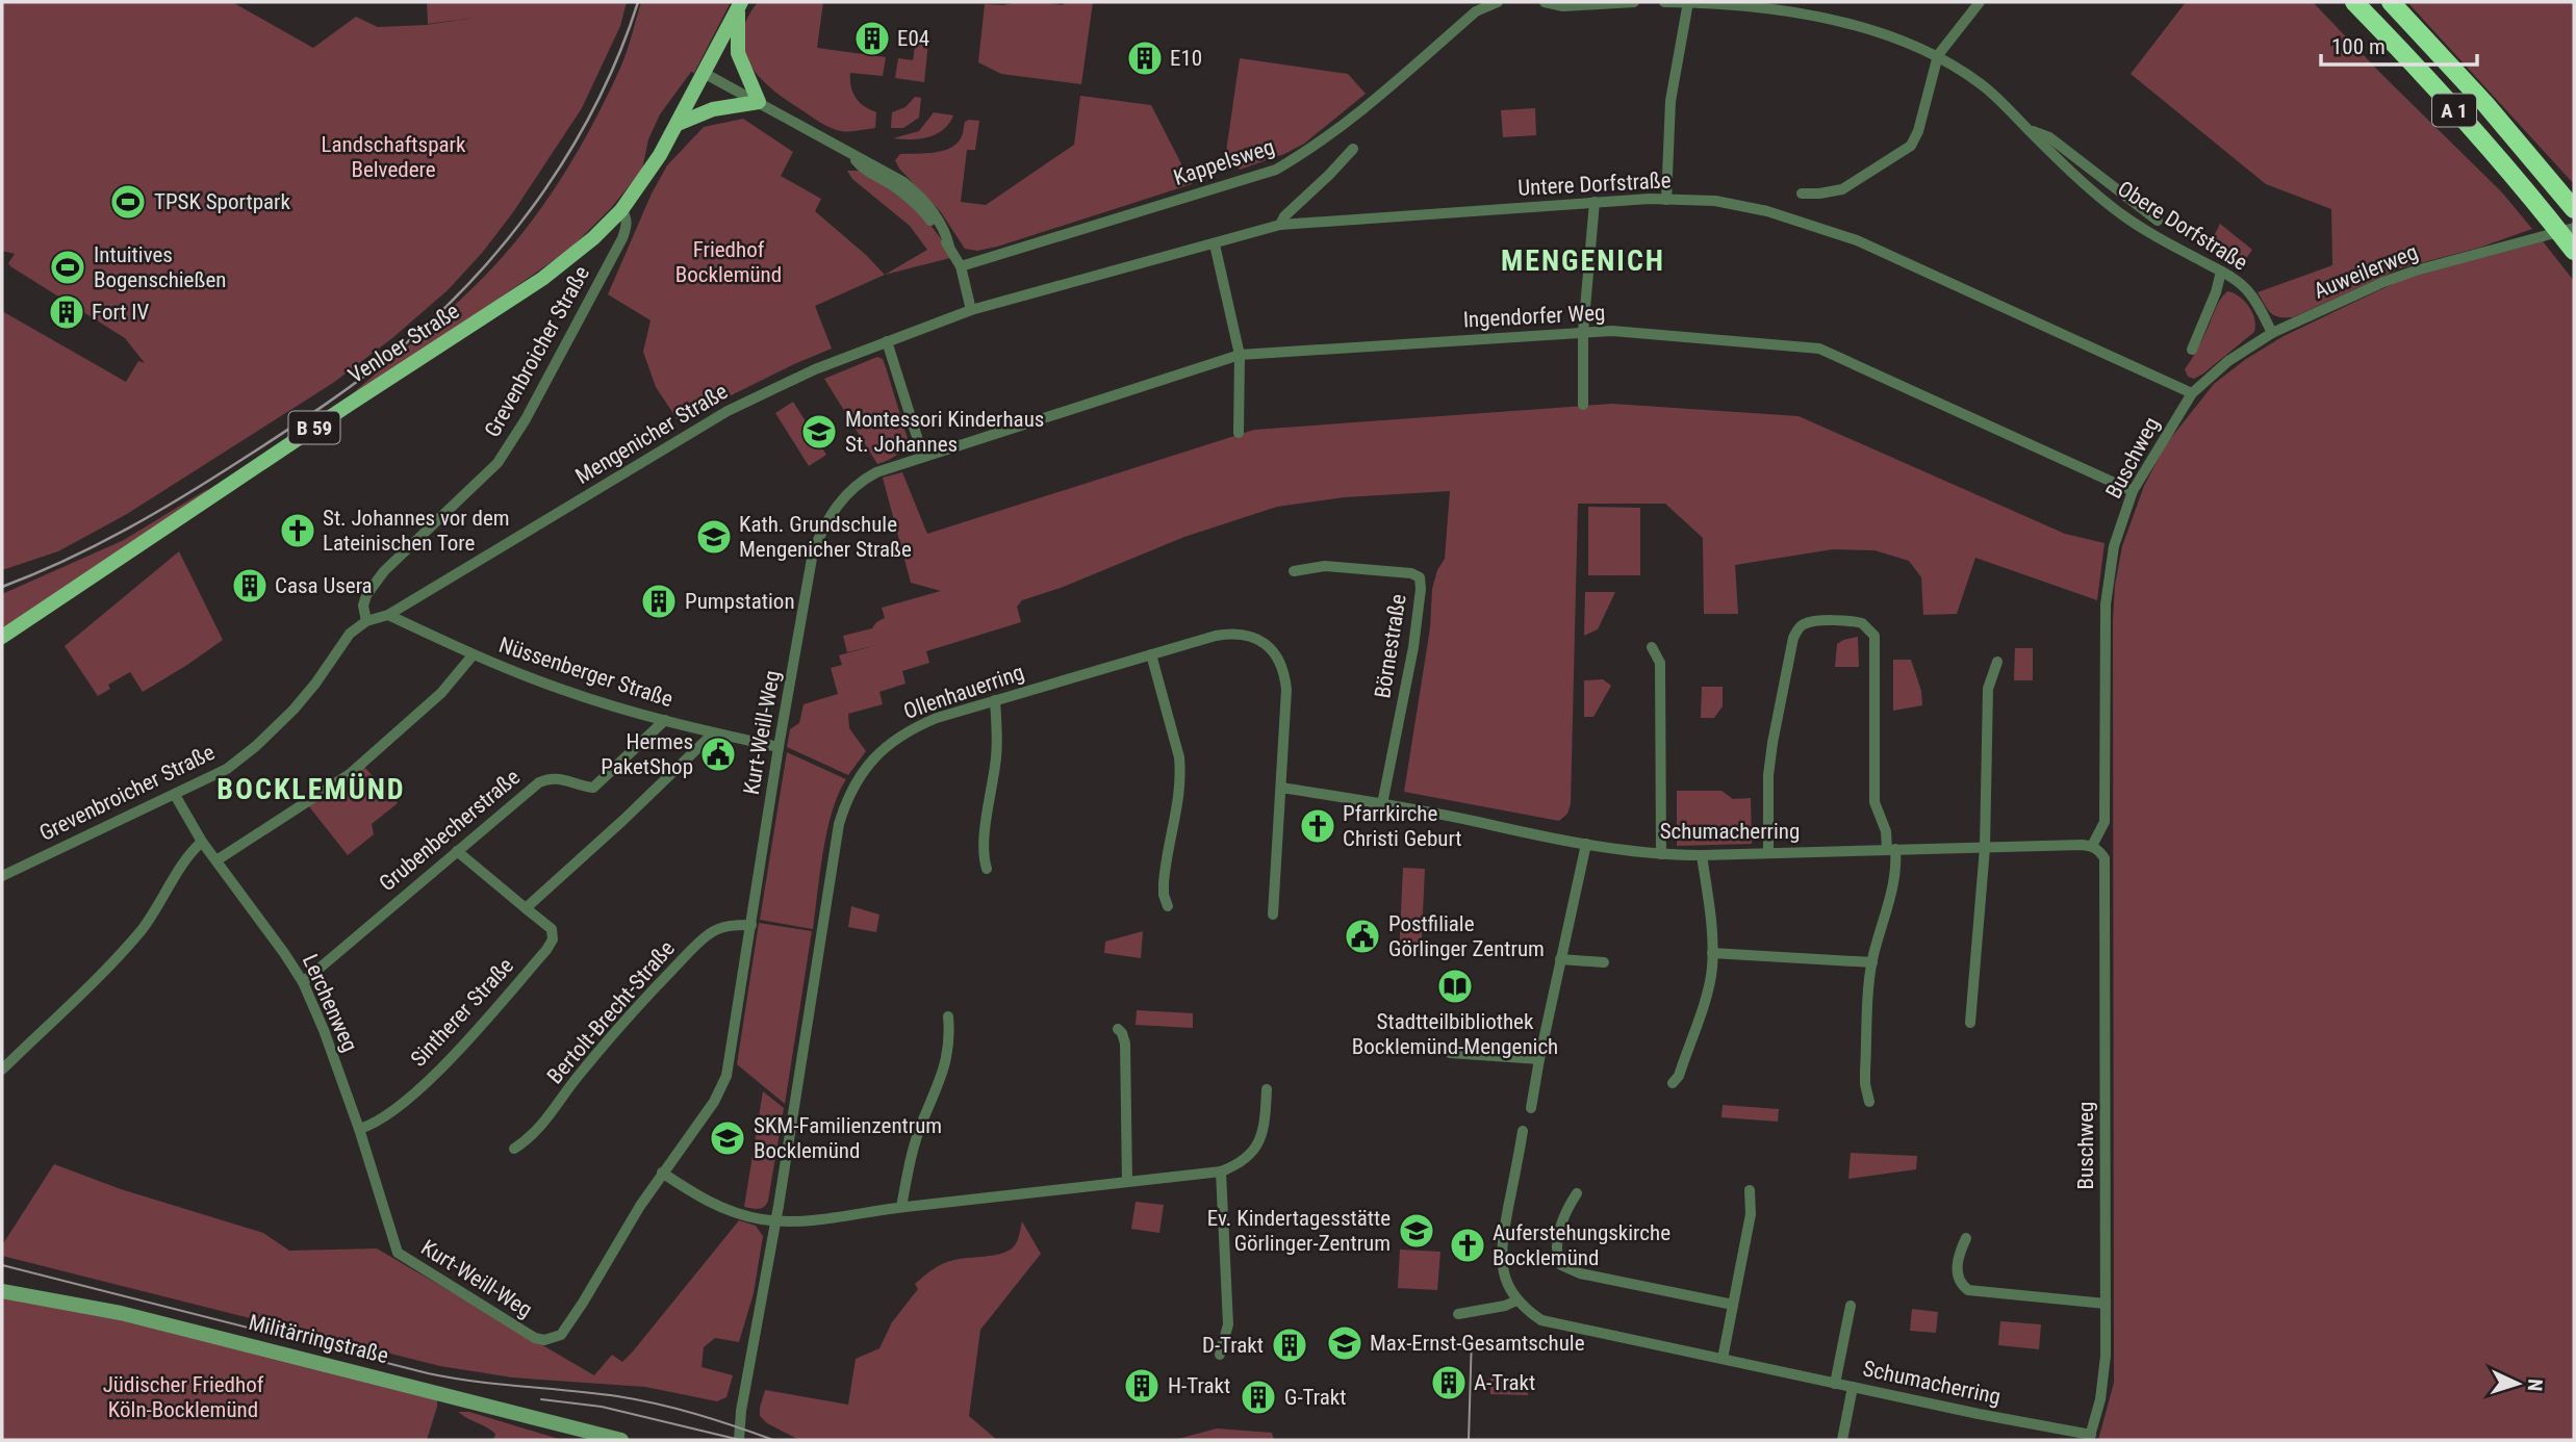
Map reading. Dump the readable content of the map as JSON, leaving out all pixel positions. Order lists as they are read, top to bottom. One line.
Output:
{"streets":{"highway":["A 1"],"main road":["Venloer Straße","B 59","Militärringstraße"],"street":["Kappelsweg","Untere Dorfstraße","Obere Dorfstraße","Auweilerweg","Ingendorfer Weg","Grevenbroicher Straße","Mengenicher Straße","Buschweg","Börnestraße","Nüssenberger Straße","Ollenhauerring","Kurt-Weill-Weg","Grubenbecherstraße","Schumacherring","Lerchenweg","Sintherer Straße","Bertolt-Brecht-Straße"]},"crossings":[["A 1","Auweilerweg"],["Untere Dorfstraße","Auweilerweg"],["Untere Dorfstraße","Mengenicher Straße"],["Untere Dorfstraße","Buschweg"],["Obere Dorfstraße","Auweilerweg"],["Auweilerweg","Buschweg"],["Ingendorfer Weg","Buschweg"],["Ingendorfer Weg","Kurt-Weill-Weg"],["Venloer Straße","Grevenbroicher Straße"],["Grevenbroicher Straße","Mengenicher Straße"],["Grevenbroicher Straße","Lerchenweg"],["Mengenicher Straße","Nüssenberger Straße"],["Buschweg","Schumacherring"],["Börnestraße","Schumacherring"],["Nüssenberger Straße","Kurt-Weill-Weg"],["Nüssenberger Straße","Grubenbecherstraße"],["Ollenhauerring","Schumacherring"],["Kurt-Weill-Weg","Lerchenweg"],["Kurt-Weill-Weg","Bertolt-Brecht-Straße"],["Grubenbecherstraße","Lerchenweg"],["Grubenbecherstraße","Sintherer Straße"],["Lerchenweg","Sintherer Straße"]],"districts":["MENGENICH","BOCKLEMÜND"],"parks":["Landschaftspark Belvedere","Friedhof Bocklemünd","Jüdischer Friedhof Köln-Bocklemünd"],"places":{"building":["E04","E10","Fort IV","Casa Usera","Pumpstation","D-Trakt","A-Trakt","H-Trakt","G-Trakt"],"sports":["TPSK Sportpark","Intuitives Bogenschießen"],"school or university":["Montessori Kinderhaus St. Johannes","Kath. Grundschule Mengenicher Straße","SKM-Familienzentrum Bocklemünd","Ev. Kindertagesstätte Görlinger-Zentrum","Max-Ernst-Gesamtschule"],"church":["St. Johannes vor dem Lateinischen Tore","Pfarrkirche Christi Geburt","Auferstehungskirche Bocklemünd"],"public building":["Hermes PaketShop","Postfiliale Görlinger Zentrum"],"library":["Stadtteilbibliothek Bocklemünd-Mengenich"]},"scale_bar":"100 m","north":"right"}
